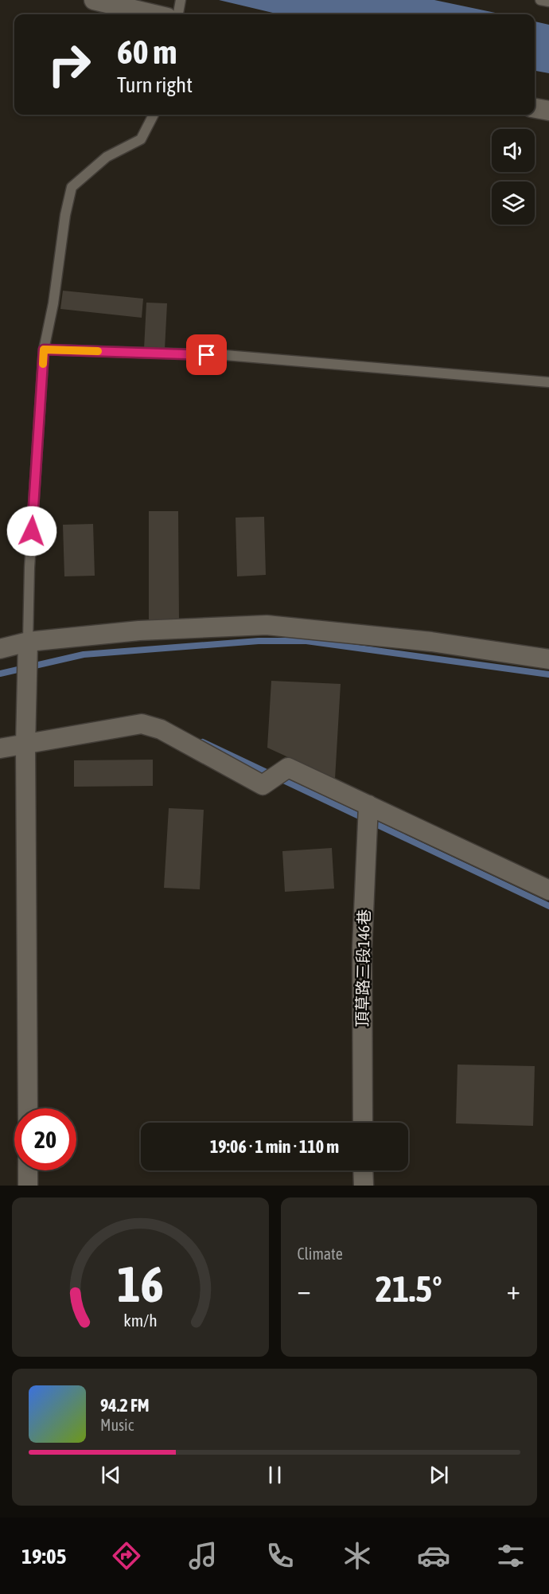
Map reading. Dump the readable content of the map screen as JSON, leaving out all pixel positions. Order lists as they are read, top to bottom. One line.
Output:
{"streets":{"street":["頂草路三段146巷"]},"page":{"turn":["60 m","Turn right"],"limit":"20","trip":"19:06 · 1 min · 110 m","tile":"Climate","heat":["−","21.5°","+"],"song":["94.2 FM","Music"],"tabs":"19:05","gauge":["16","km/h"]}}
